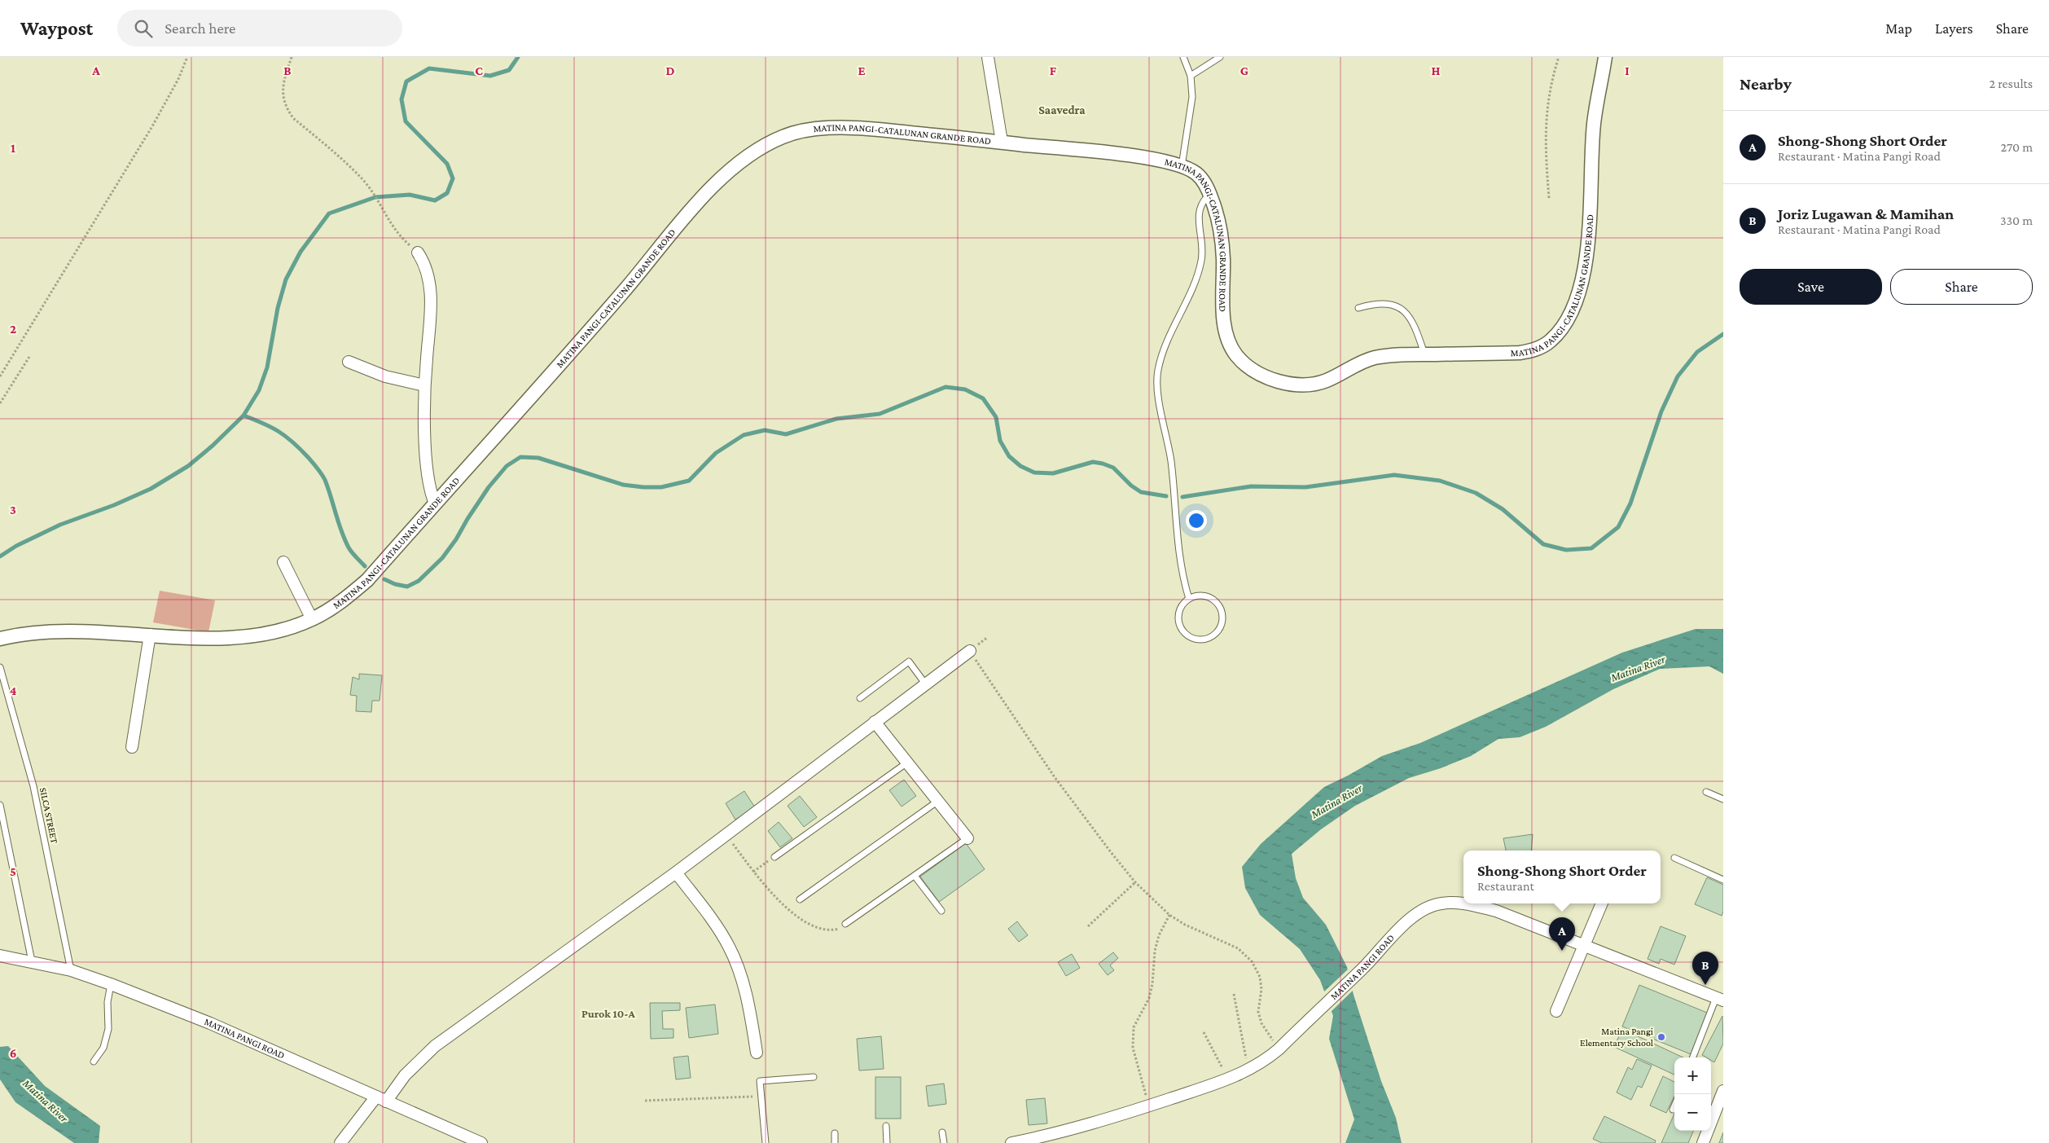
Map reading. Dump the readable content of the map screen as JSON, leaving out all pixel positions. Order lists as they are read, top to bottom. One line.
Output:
{"streets":{"street":["MATINA PANGI-CATALUNAN GRANDE ROAD","MATINA PANGI ROAD"],"lane":["SILCA STREET"]},"crossings":[["SILCA STREET","MATINA PANGI ROAD"]],"districts":["Saavedra","Purok 10-A"],"water":["Matina River"],"places":["Matina Pangi Elementary School"],"page":{"header":"Waypost","search":"Search here","nav":["Map","Layers","Share"],"heading":["Nearby","2 results"],"list":[{"mark":"A","name":"Shong-Shong Short Order","note":"Restaurant · Matina Pangi Road","value":"270 m"},{"mark":"B","name":"Joriz Lugawan & Mamihan","note":"Restaurant · Matina Pangi Road","value":"330 m"}],"buttons":["Save","Share"],"popup":["Shong-Shong Short Order","Restaurant"],"pins":["A","B"],"map_buttons":["+","−"]},"grid":{"columns":["A","B","C","D","E","F","G","H","I"],"rows":["1","2","3","4","5","6"]}}
